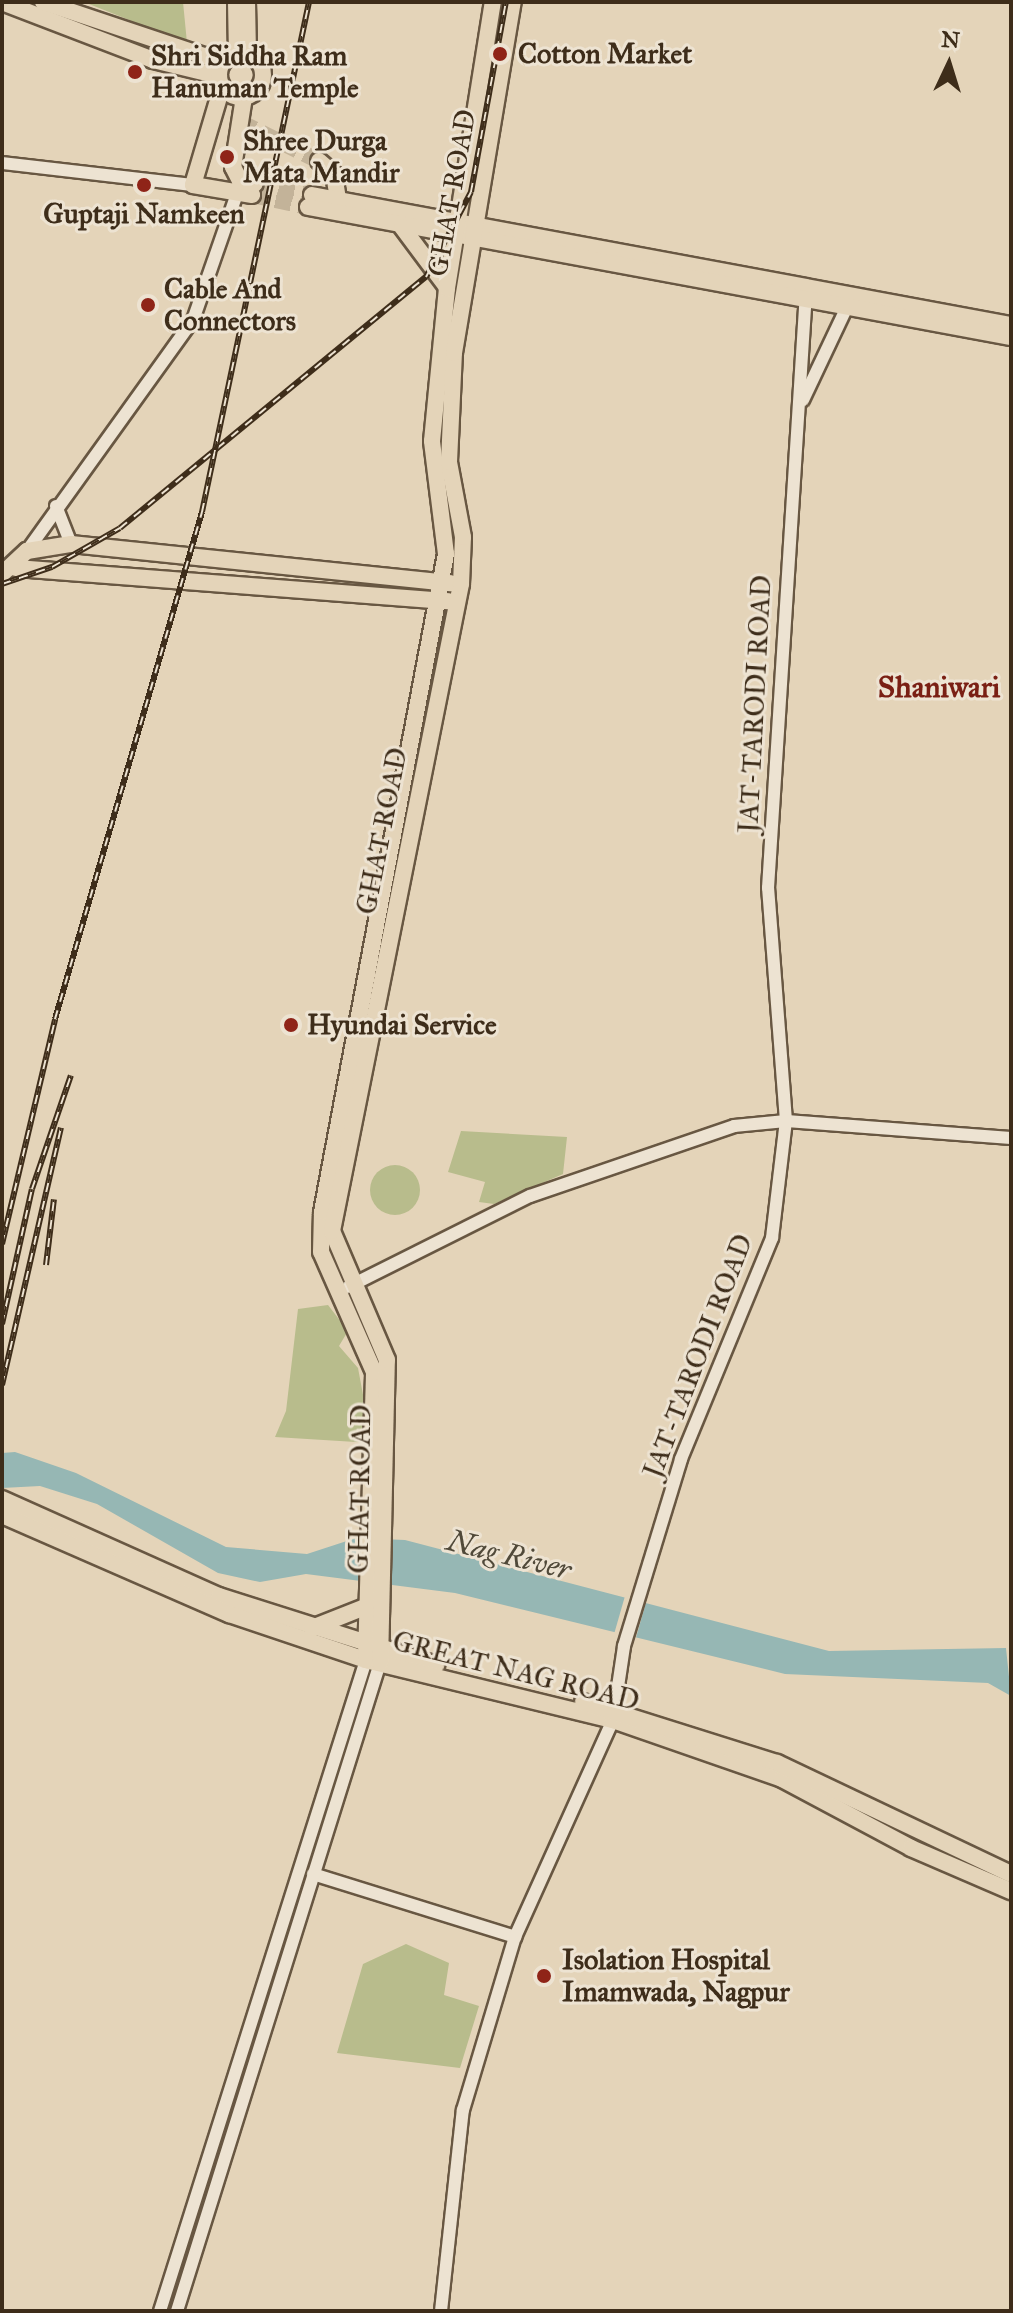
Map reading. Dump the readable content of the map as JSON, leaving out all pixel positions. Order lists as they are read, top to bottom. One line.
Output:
{"streets":{"main road":["GHAT ROAD","GREAT NAG ROAD"],"street":["JAT-TARODI ROAD"]},"crossings":[["GHAT ROAD","GREAT NAG ROAD"],["JAT-TARODI ROAD","GREAT NAG ROAD"]],"districts":["Shaniwari"],"water":["Nag River"],"places":["Cotton Market","Shri Siddha Ram Hanuman Temple","Shree Durga Mata Mandir","Guptaji Namkeen","Cable And Connectors","Hyundai Service","Isolation Hospital Imamwada, Nagpur"],"north":"top"}
